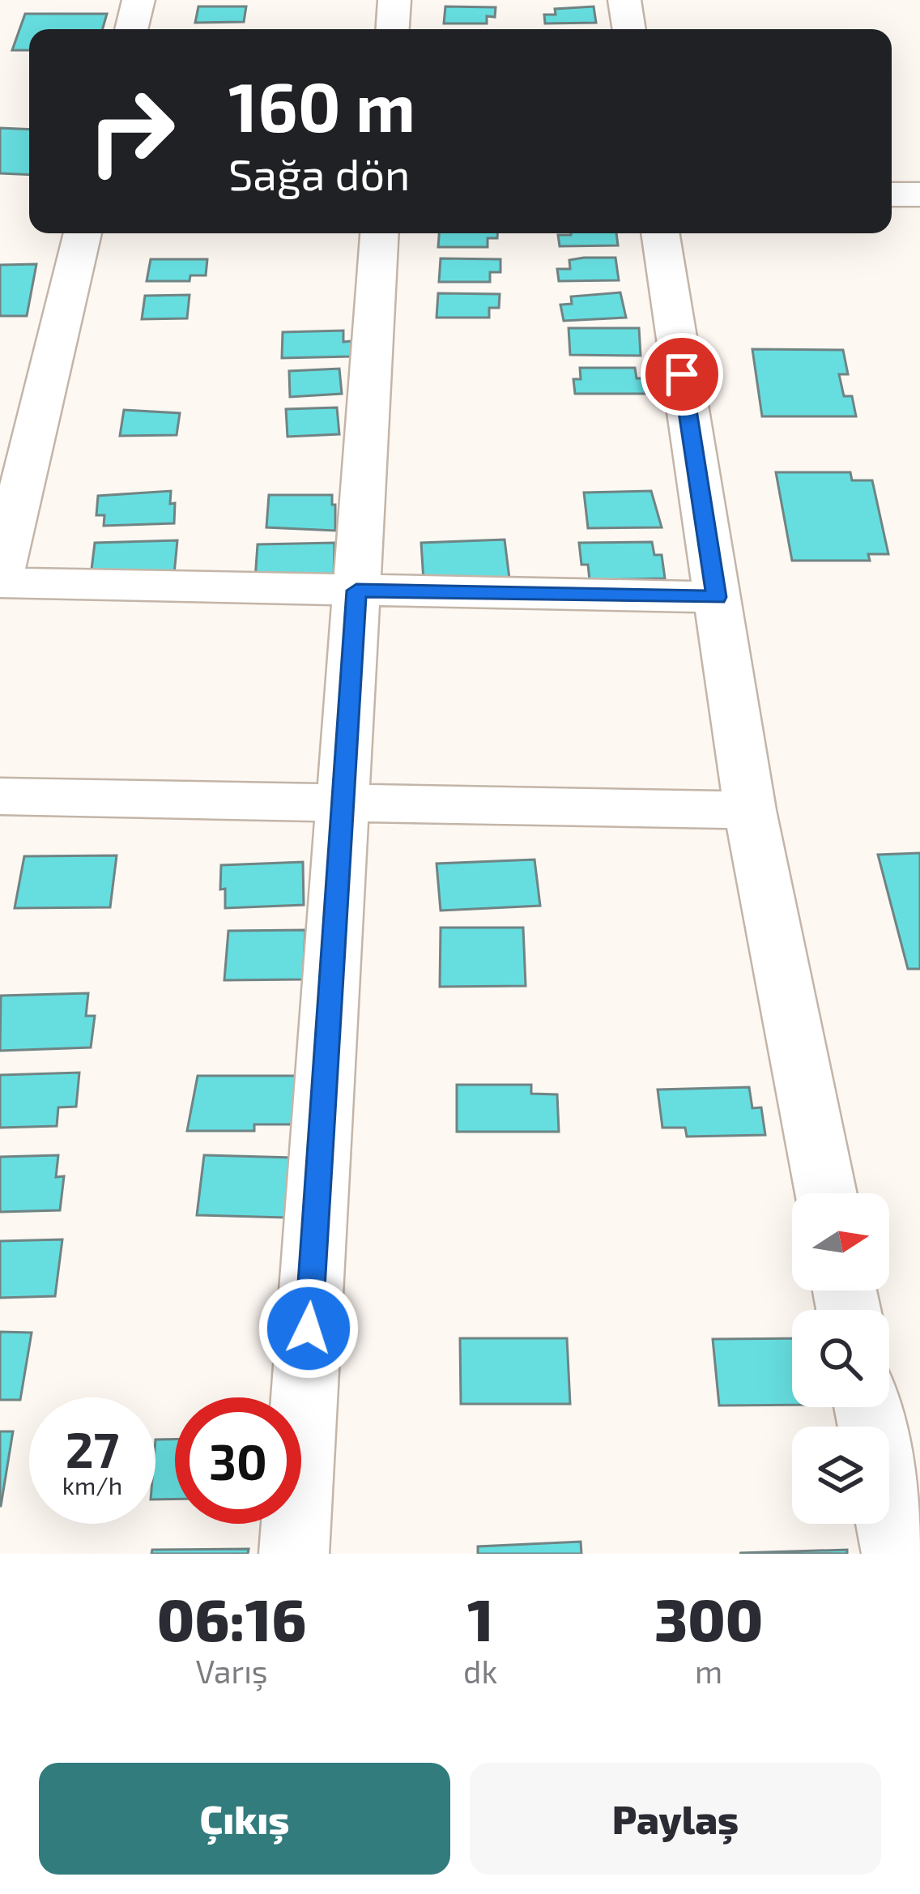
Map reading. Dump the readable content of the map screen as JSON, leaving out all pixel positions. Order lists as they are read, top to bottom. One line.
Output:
{"north":"right","page":{"turn":["160 m","Sağa dön"],"speed":"27 km/h","limit":"30","eta":["06:16","Varış","1","dk","300","m"],"buttons":["Çıkış","Paylaş"]}}
